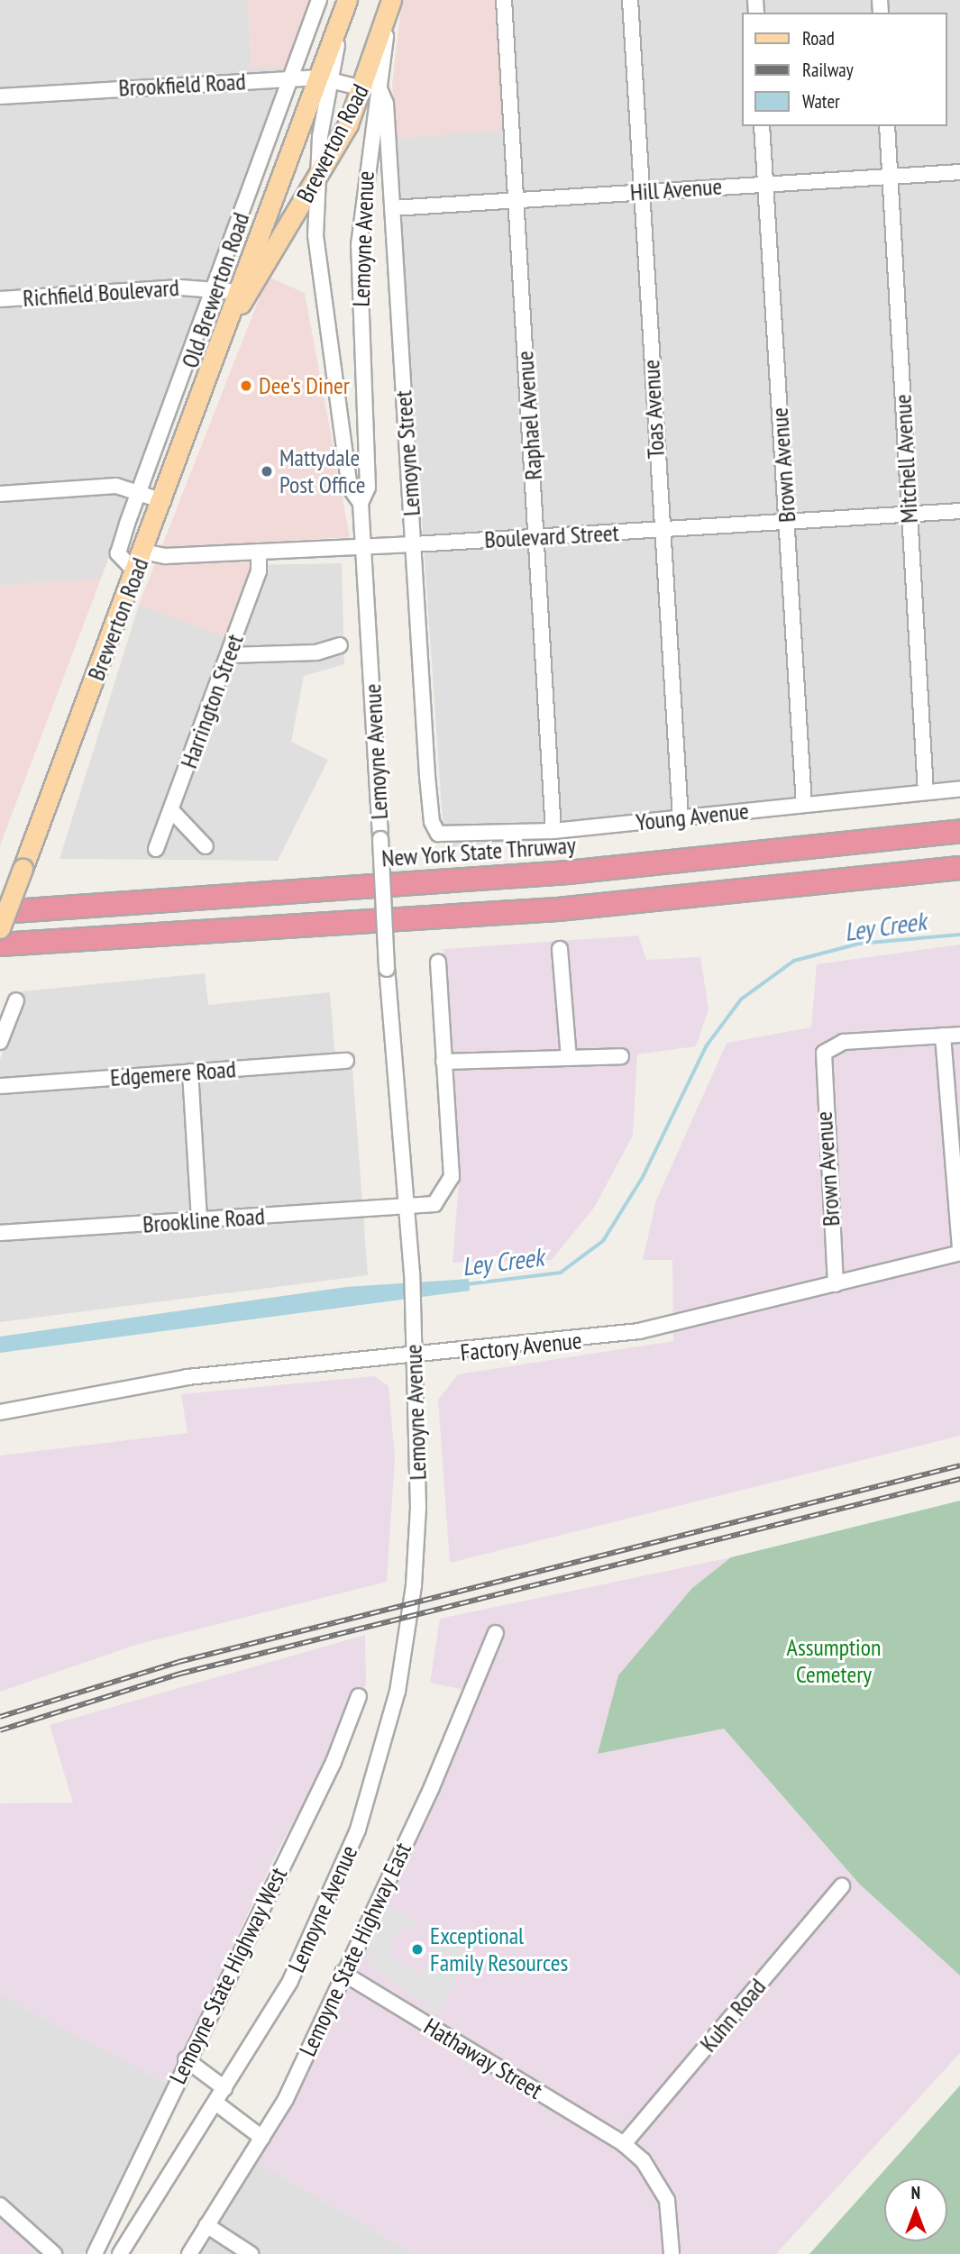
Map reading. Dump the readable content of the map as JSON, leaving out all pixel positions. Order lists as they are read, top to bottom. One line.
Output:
{"streets":{"highway":["New York State Thruway"],"main road":["Brewerton Road"],"street":["Brookfield Road","Hill Avenue","Lemoyne Avenue","Old Brewerton Road","Richfield Boulevard","Toas Avenue","Raphael Avenue","Lemoyne Street","Mitchell Avenue","Brown Avenue","Boulevard Street","Harrington Street","Young Avenue","Edgemere Road","Brookline Road","Factory Avenue","Lemoyne State Highway East","Lemoyne State Highway West","Kuhn Road","Hathaway Street"]},"crossings":[["Brookfield Road","Brewerton Road"],["Brookfield Road","Lemoyne Avenue"],["Brookfield Road","Old Brewerton Road"],["Brookfield Road","Lemoyne Street"],["Brewerton Road","Lemoyne Avenue"],["Brewerton Road","Old Brewerton Road"],["Brewerton Road","Richfield Boulevard"],["Brewerton Road","Lemoyne Street"],["Brewerton Road","Boulevard Street"],["Hill Avenue","Toas Avenue"],["Hill Avenue","Raphael Avenue"],["Hill Avenue","Lemoyne Street"],["Hill Avenue","Mitchell Avenue"],["Hill Avenue","Brown Avenue"],["Lemoyne Avenue","Lemoyne Street"],["Lemoyne Avenue","Boulevard Street"],["Lemoyne Avenue","Brookline Road"],["Lemoyne Avenue","Factory Avenue"],["Old Brewerton Road","Richfield Boulevard"],["Toas Avenue","Boulevard Street"],["Toas Avenue","Young Avenue"],["Raphael Avenue","Boulevard Street"],["Raphael Avenue","Young Avenue"],["Lemoyne Street","Boulevard Street"],["Lemoyne Street","Young Avenue"],["Mitchell Avenue","Boulevard Street"],["Mitchell Avenue","Young Avenue"],["Brown Avenue","Boulevard Street"],["Brown Avenue","Young Avenue"],["Brown Avenue","Factory Avenue"],["Boulevard Street","Harrington Street"],["Lemoyne State Highway East","Hathaway Street"],["Kuhn Road","Hathaway Street"]],"water":["Ley Creek"],"parks":["Assumption Cemetery"],"places":["Dee's Diner","Mattydale Post Office","Exceptional Family Resources"],"legend":["Road","Railway","Water"],"north":"top"}
